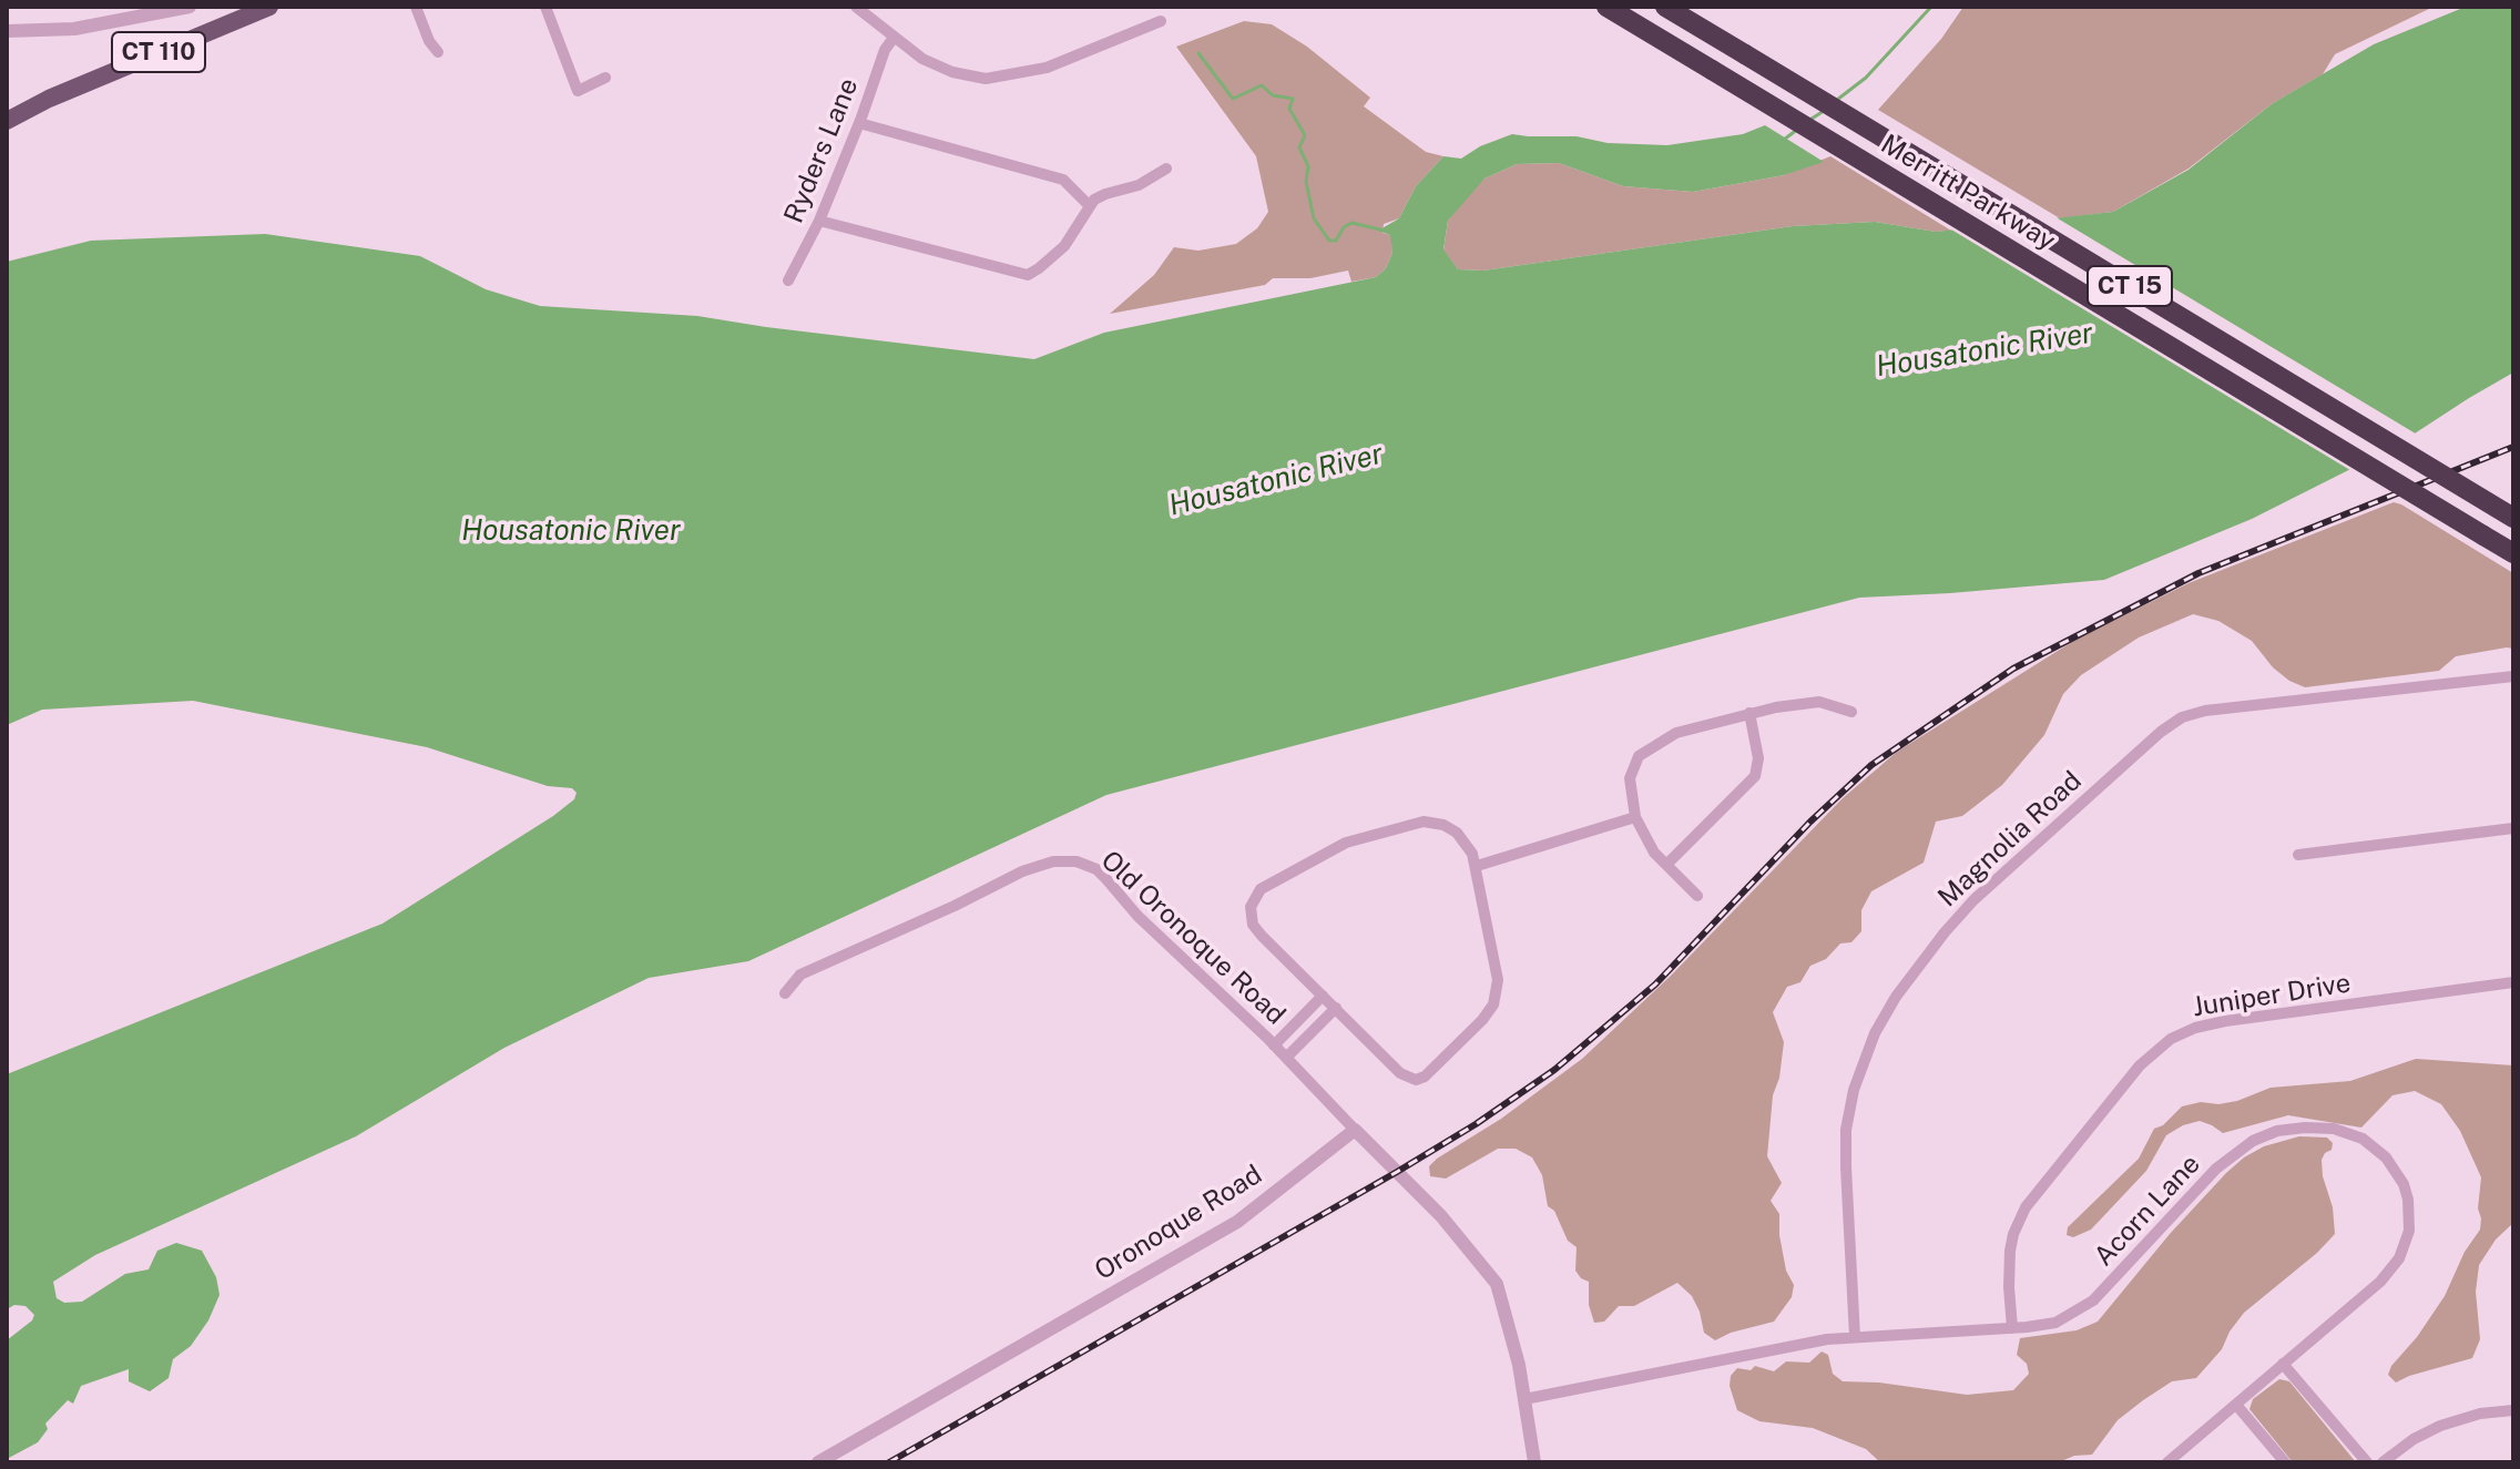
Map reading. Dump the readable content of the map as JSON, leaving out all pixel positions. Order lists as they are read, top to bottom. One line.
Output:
{"streets":{"highway":["Merritt Parkway","CT 15"],"main road":["CT 110"],"street":["Ryders Lane","Magnolia Road","Old Oronoque Road","Juniper Drive","Acorn Lane","Oronoque Road"]},"crossings":[["Magnolia Road","Acorn Lane"],["Old Oronoque Road","Oronoque Road"],["Juniper Drive","Acorn Lane"]],"water":["Housatonic River"]}
